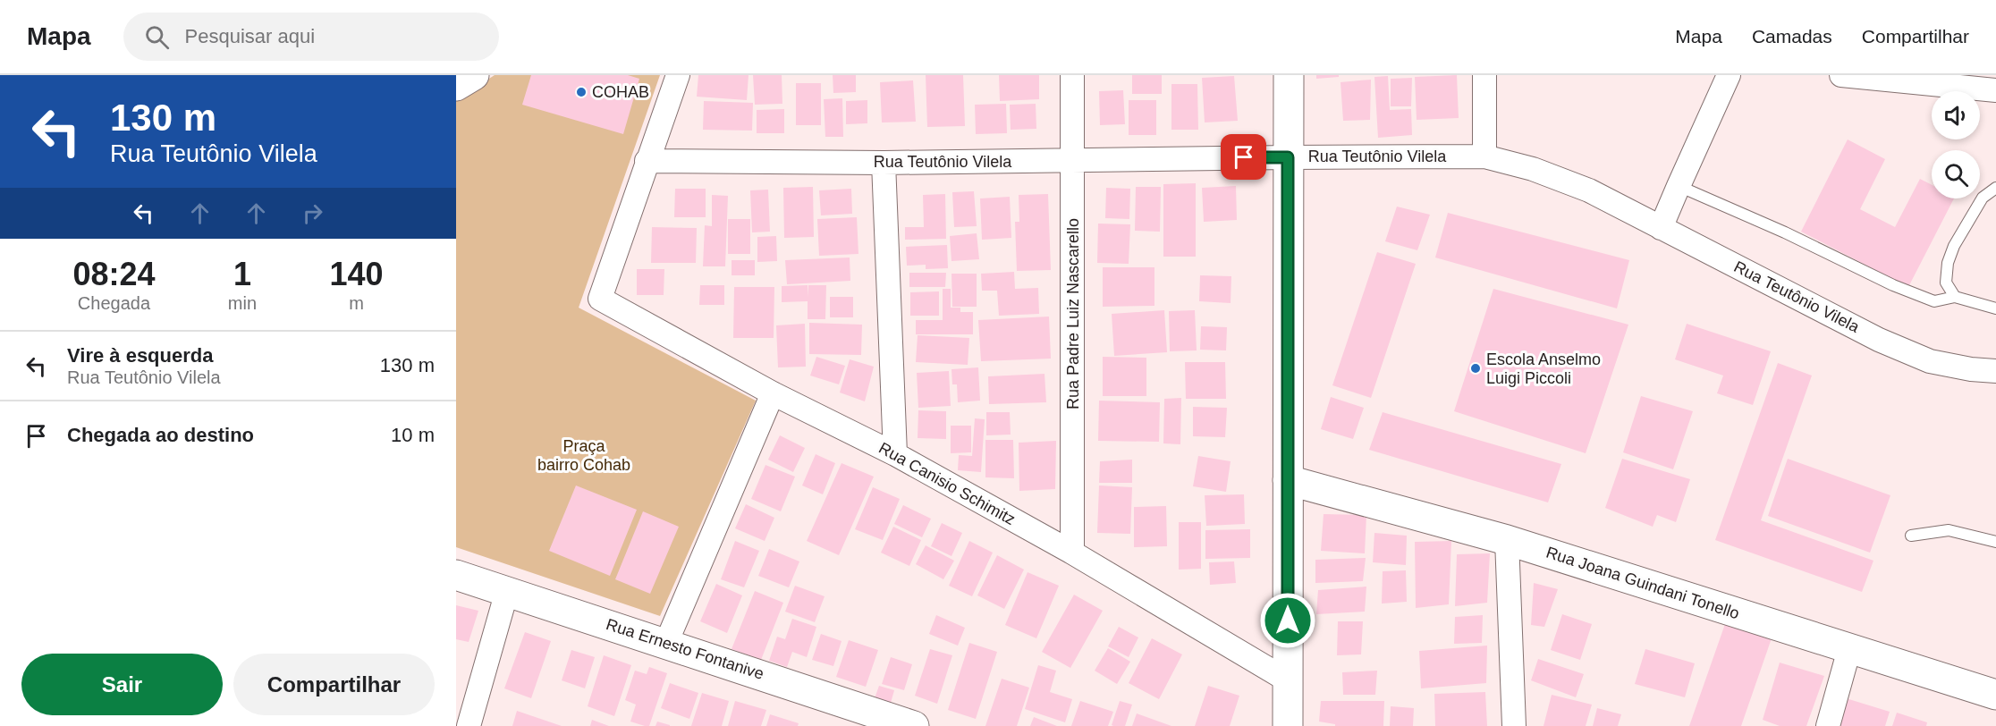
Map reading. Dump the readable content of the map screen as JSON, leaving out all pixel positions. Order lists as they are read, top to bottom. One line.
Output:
{"streets":{"main road":["Rua Joana Guindani Tonello","Rua Ernesto Fontanive"],"street":["Rua Teutônio Vilela","Rua Padre Luiz Nascarello","Rua Canisio Schimitz"]},"crossings":[["Rua Teutônio Vilela","Rua Padre Luiz Nascarello"],["Rua Teutônio Vilela","Rua Canisio Schimitz"],["Rua Padre Luiz Nascarello","Rua Canisio Schimitz"]],"parks":["Praça bairro Cohab"],"places":["COHAB","Escola Anselmo Luigi Piccoli"],"page":{"header":"Mapa","search":"Pesquisar aqui","nav":["Mapa","Camadas","Compartilhar"],"turn":["130 m","Rua Teutônio Vilela"],"eta":["08:24","Chegada","1","min","140","m"],"list":[{"name":"Vire à esquerda","note":"Rua Teutônio Vilela","value":"130 m"},{"name":"Chegada ao destino","value":"10 m"}],"buttons":["Sair","Compartilhar"]}}
